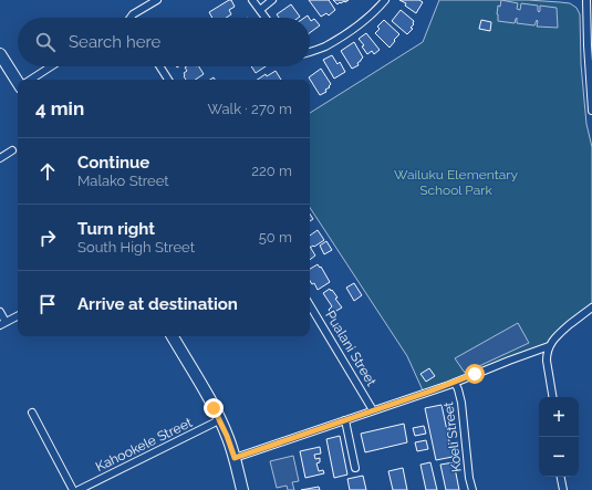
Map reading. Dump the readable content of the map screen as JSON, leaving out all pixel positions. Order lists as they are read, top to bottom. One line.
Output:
{"streets":{"street":["Pualani Street","Koeli Street","Kahookele Street"]},"parks":["Wailuku Elementary School Park"],"page":{"search":"Search here","heading":["4 min","Walk · 270 m"],"list":[["Continue","Malako Street","220 m"],["Turn right","South High Street","50 m"],"Arrive at destination"],"map_buttons":["+","−"]}}
